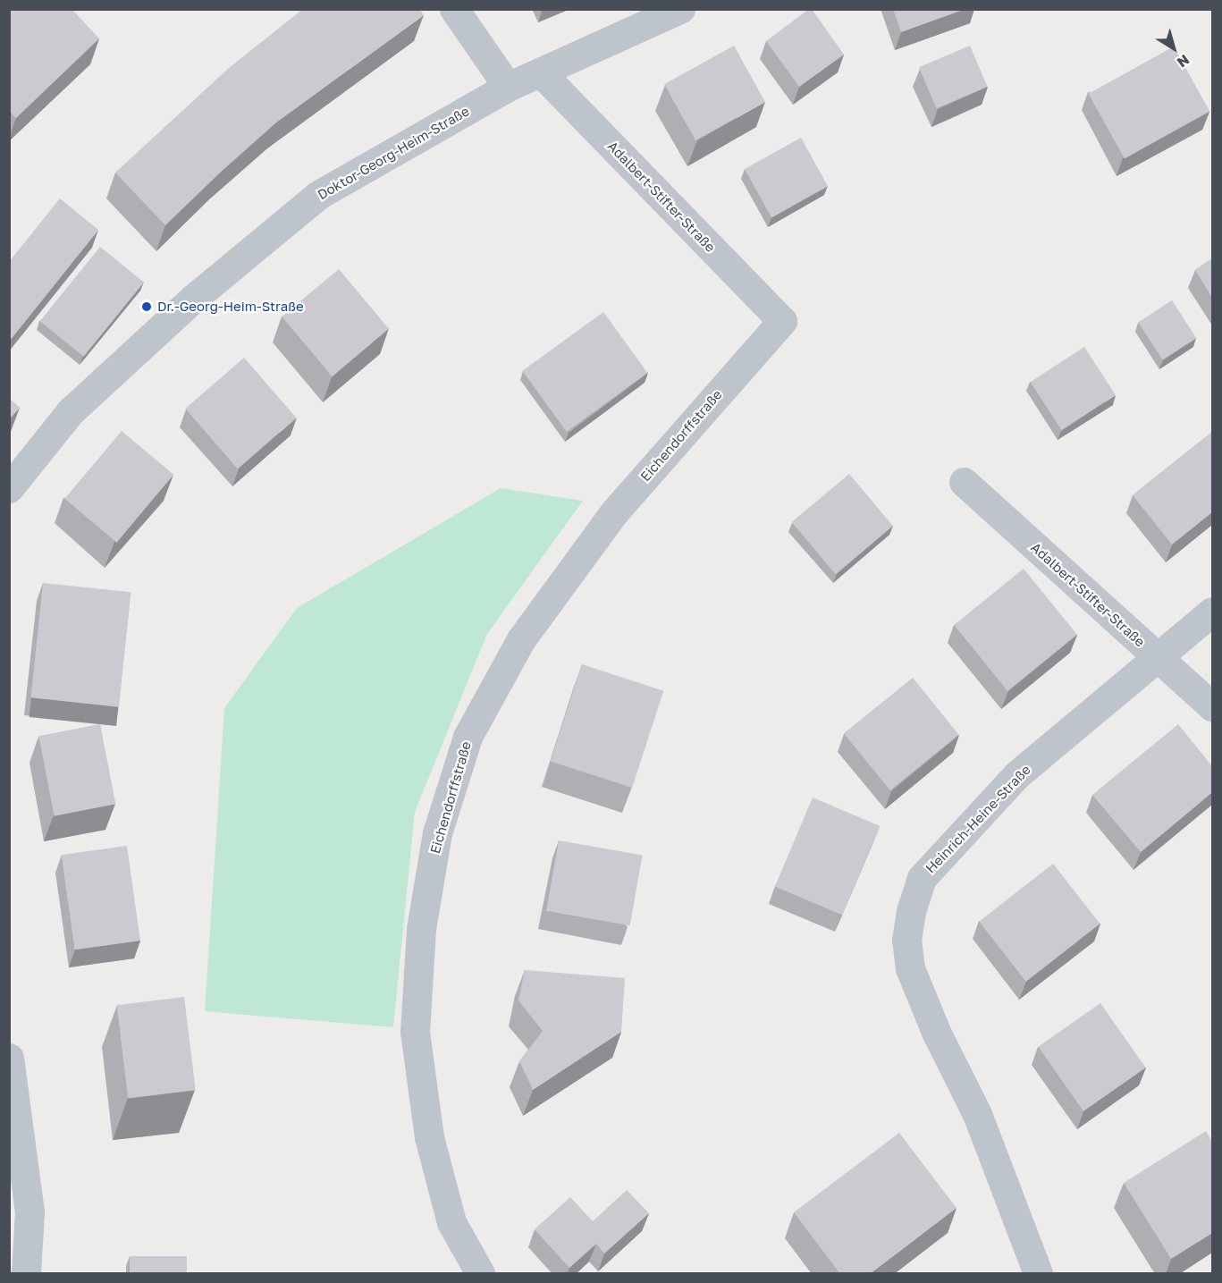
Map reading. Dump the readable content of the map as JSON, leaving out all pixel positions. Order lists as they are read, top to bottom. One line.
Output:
{"streets":{"street":["Doktor-Georg-Heim-Straße","Adalbert-Stifter-Straße","Eichendorffstraße","Heinrich-Heine-Straße"]},"crossings":[["Doktor-Georg-Heim-Straße","Adalbert-Stifter-Straße"],["Adalbert-Stifter-Straße","Eichendorffstraße"],["Adalbert-Stifter-Straße","Heinrich-Heine-Straße"]],"places":["Dr.-Georg-Heim-Straße"],"north":"bottom right"}
